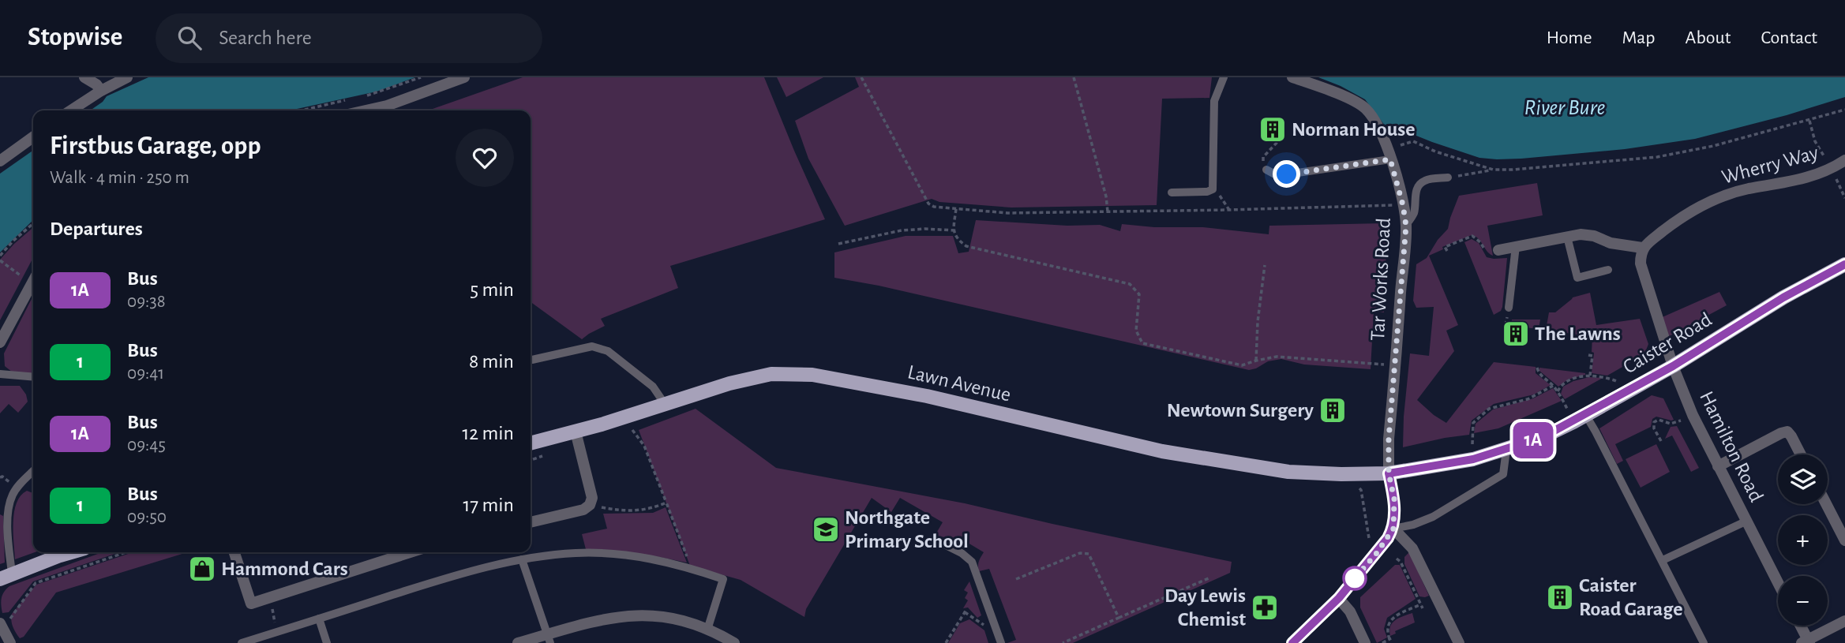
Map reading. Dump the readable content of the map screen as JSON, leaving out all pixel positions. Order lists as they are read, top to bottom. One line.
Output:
{"streets":{"main road":["Caister Road","Lawn Avenue"],"street":["Wherry Way","Tar Works Road","Hamilton Road"]},"crossings":[["Tar Works Road","Caister Road"],["Tar Works Road","Lawn Avenue"],["Caister Road","Lawn Avenue"],["Caister Road","Hamilton Road"]],"water":["River Bure"],"places":{"building":["Norman House","The Lawns","Newtown Surgery","Caister Road Garage"],"school or university":["Northgate Primary School"],"shop":["Hammond Cars"],"pharmacy":["Day Lewis Chemist"]},"lines":["bus line 1A"],"page":{"header":"Stopwise","search":"Search here","nav":["Home","Map","About","Contact"],"on_map":"1A","heading":[["Firstbus Garage, opp","Walk · 4 min · 250 m"],"Departures"],"list":[{"mark":"1A","name":"Bus","note":"09:38","value":"5 min"},{"mark":"1","name":"Bus","note":"09:41","value":"8 min"},{"mark":"1A","name":"Bus","note":"09:45","value":"12 min"},{"mark":"1","name":"Bus","note":"09:50","value":"17 min"}],"map_buttons":["+","−"]}}
